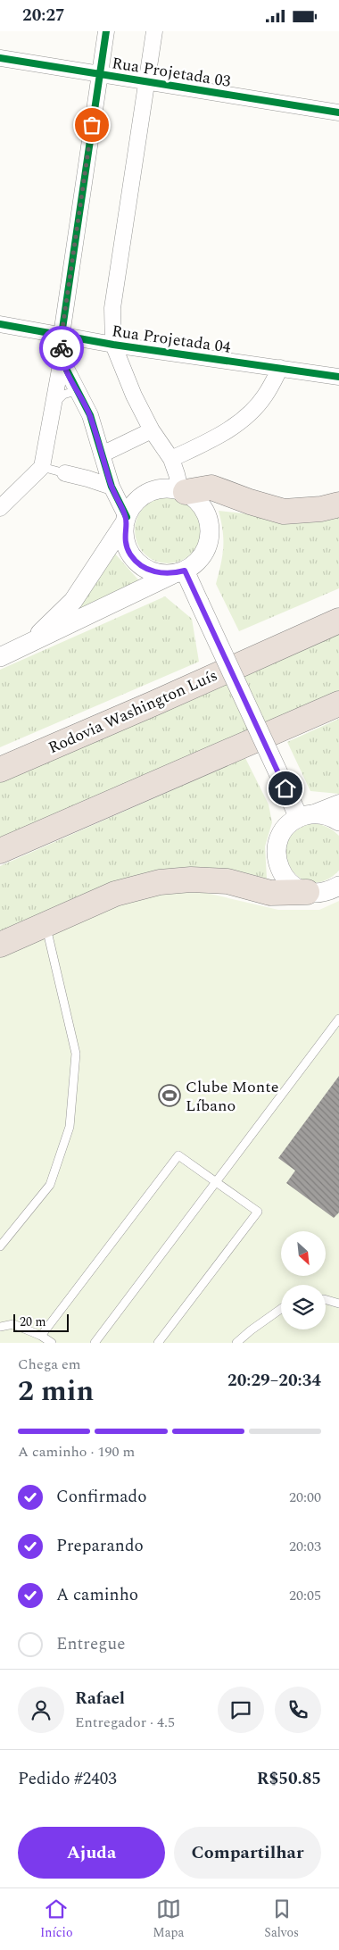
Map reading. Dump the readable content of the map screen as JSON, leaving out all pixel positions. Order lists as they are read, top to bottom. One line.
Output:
{"streets":{"highway":["Rodovia Washington Luís"],"street":["Rua Projetada 03","Rua Projetada 04"]},"places":{"sports":["Clube Monte Líbano"]},"scale_bar":"20 m","north":"bottom right","page":{"status":"20:27","scale":"20 m","heading":["2 min","Chega em","20:29–20:34"],"panel":["Rafael","Entregador · 4.5","Pedido #2403","R$50.85"],"bar":"A caminho · 190 m","list":[["Confirmado","20:00"],["Preparando","20:03"],["A caminho","20:05"],"Entregue"],"buttons":["Ajuda","Compartilhar"],"tabs":["Início","Mapa","Salvos"]}}
